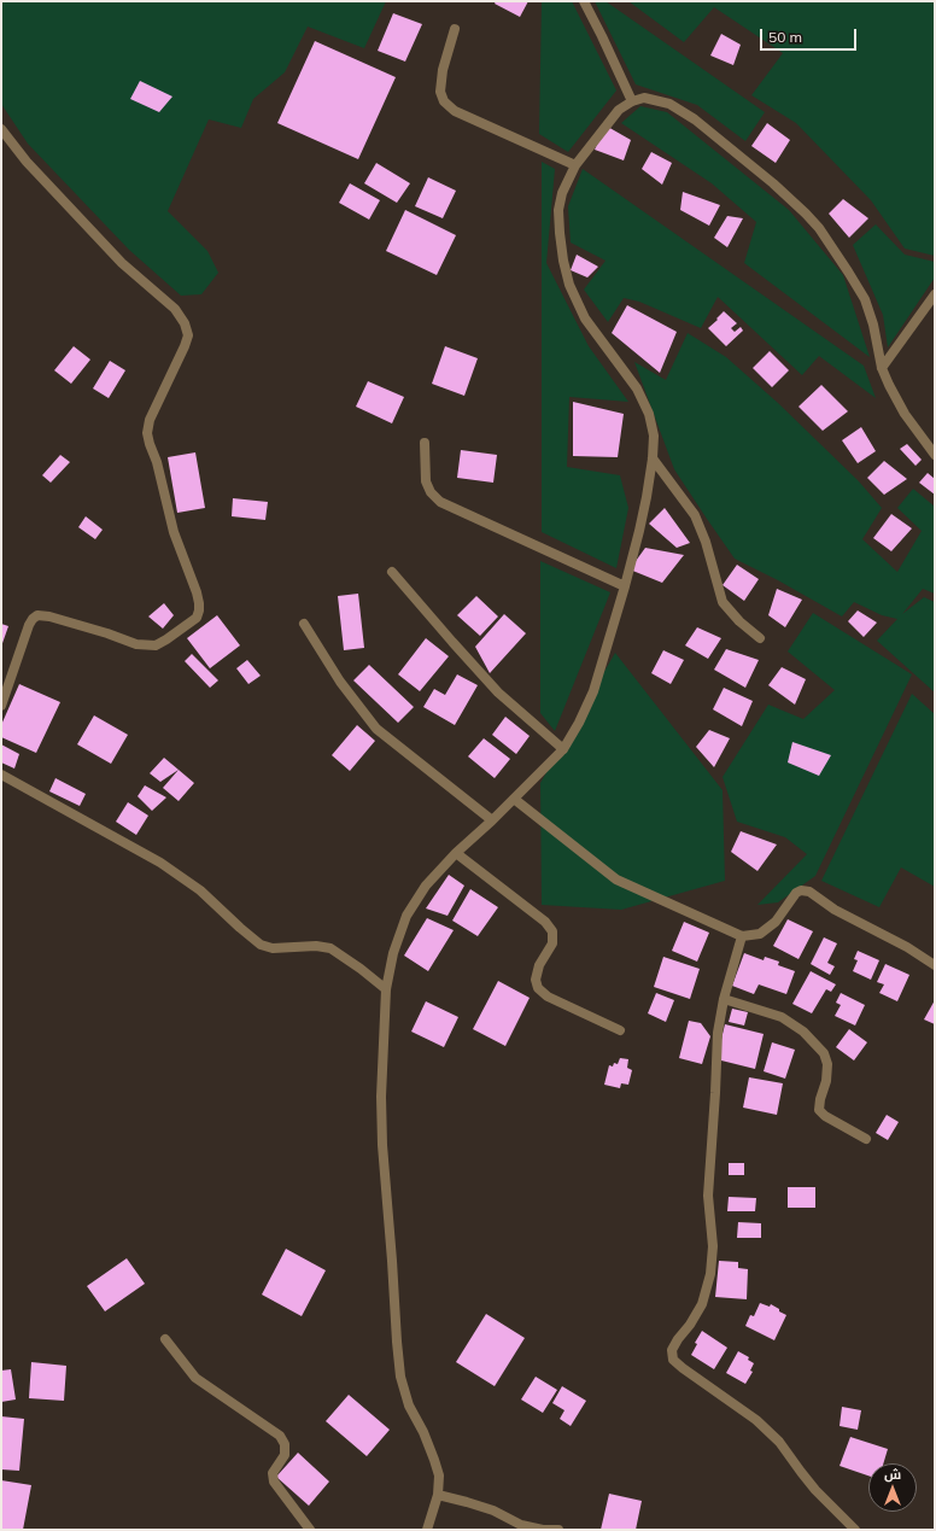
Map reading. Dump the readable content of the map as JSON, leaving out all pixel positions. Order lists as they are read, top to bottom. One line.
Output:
{"scale_bar":"50 m","north":"top"}
